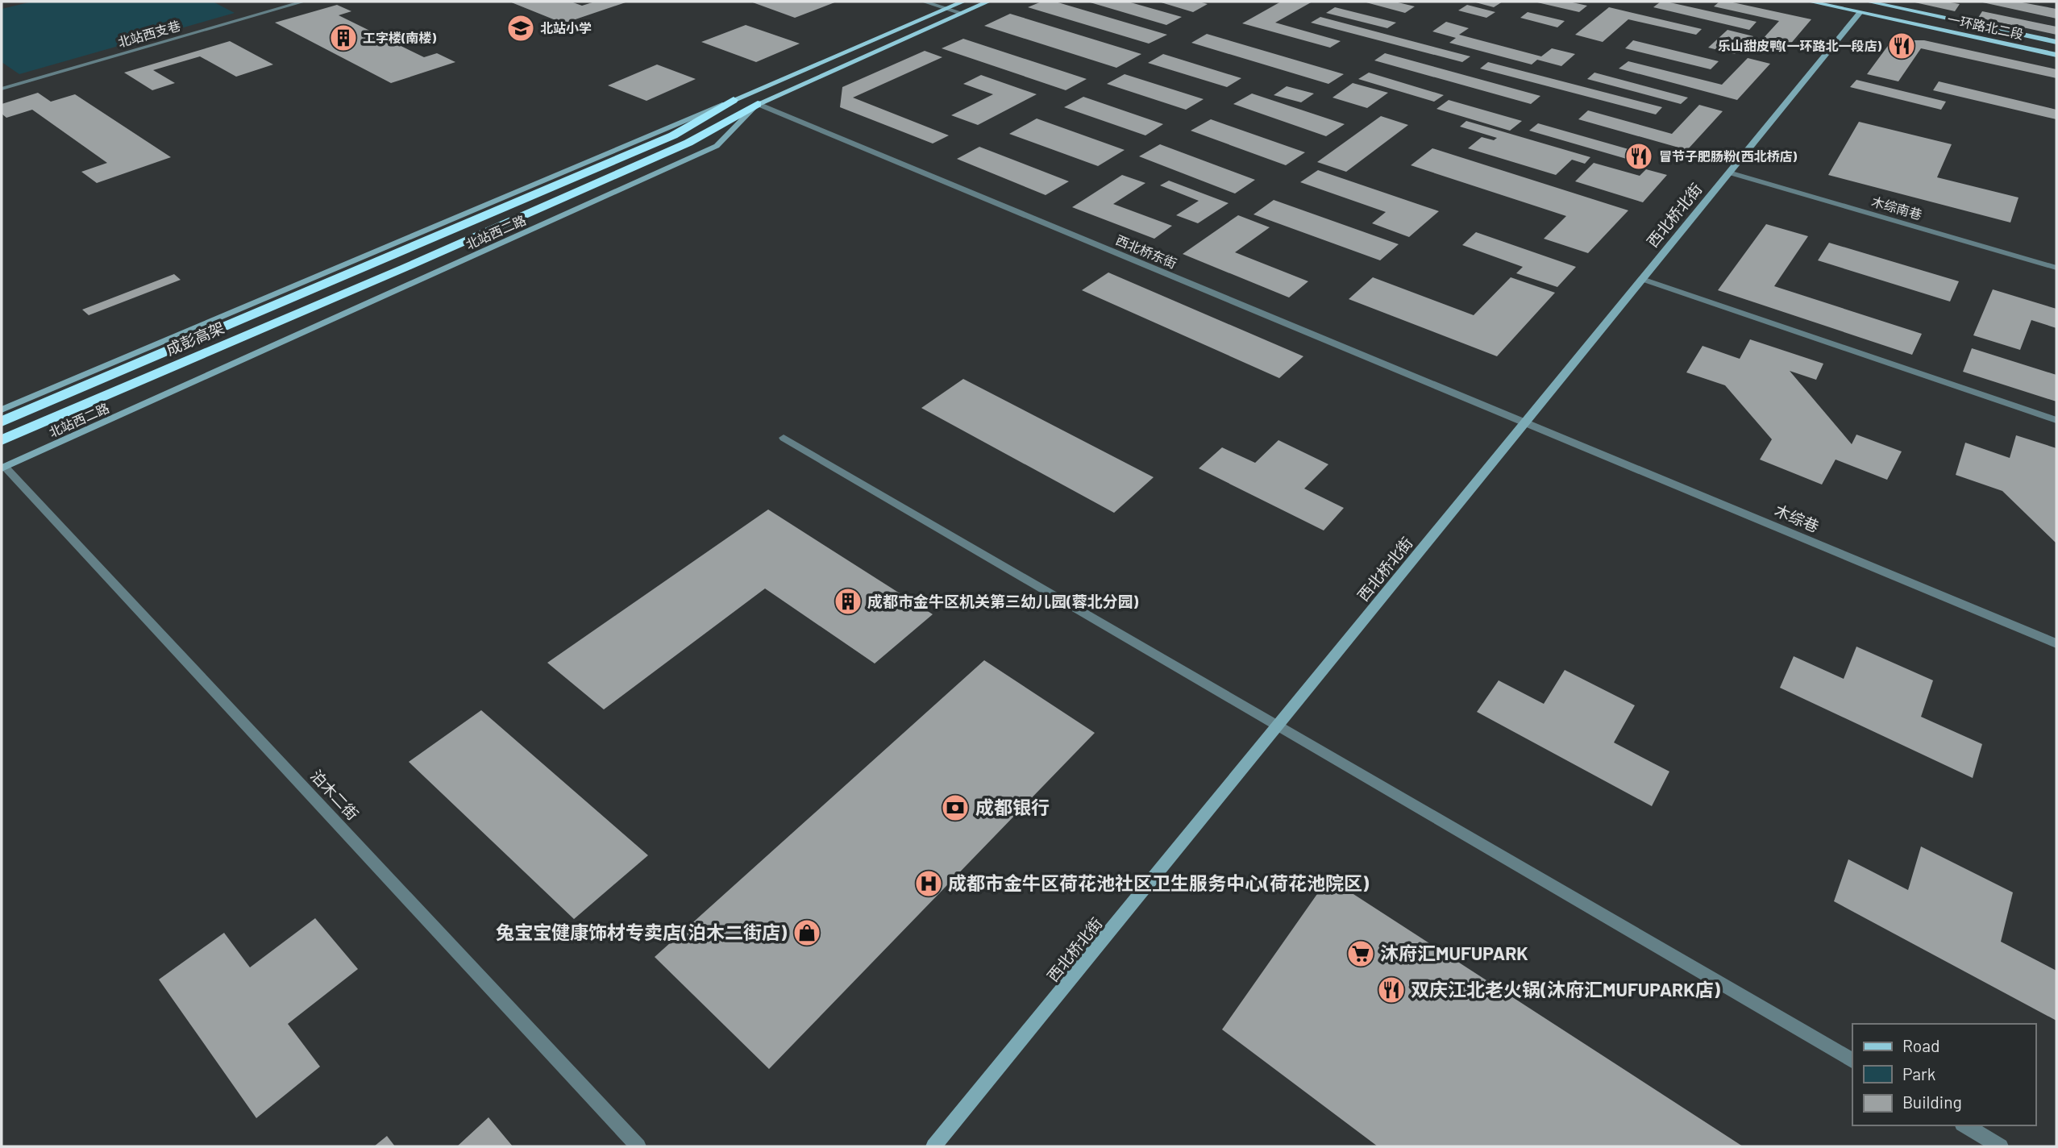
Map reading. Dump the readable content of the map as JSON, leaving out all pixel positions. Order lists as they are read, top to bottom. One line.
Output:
{"streets":{"highway":["成彭高架"],"main road":["一环路北二段","北站西二路"],"street":["北站西支巷","木综南巷","西北桥北街","西北桥东街","木综巷","泊木二街"]},"crossings":[["一环路北二段","西北桥北街"],["木综南巷","西北桥北街"],["西北桥北街","西北桥东街"],["西北桥北街","木综巷"],["北站西二路","西北桥东街"],["北站西二路","成彭高架"],["北站西二路","泊木二街"],["西北桥东街","成彭高架"],["西北桥东街","木综巷"]],"places":{"school or university":["北站小学"],"building":["工字楼(南楼)","成都市金牛区机关第三幼儿园(蓉北分园)"],"restaurant":["乐山甜皮鸭(一环路北一段店)","冒节子肥肠粉(西北桥店)","双庆江北老火锅(沐府汇MUFUPARK店)"],"bank":["成都银行"],"hospital":["成都市金牛区荷花池社区卫生服务中心(荷花池院区)"],"shop":["兔宝宝健康饰材专卖店(泊木二街店)"],"supermarket":["沐府汇MUFUPARK"]},"legend":["Road","Park","Building"]}
